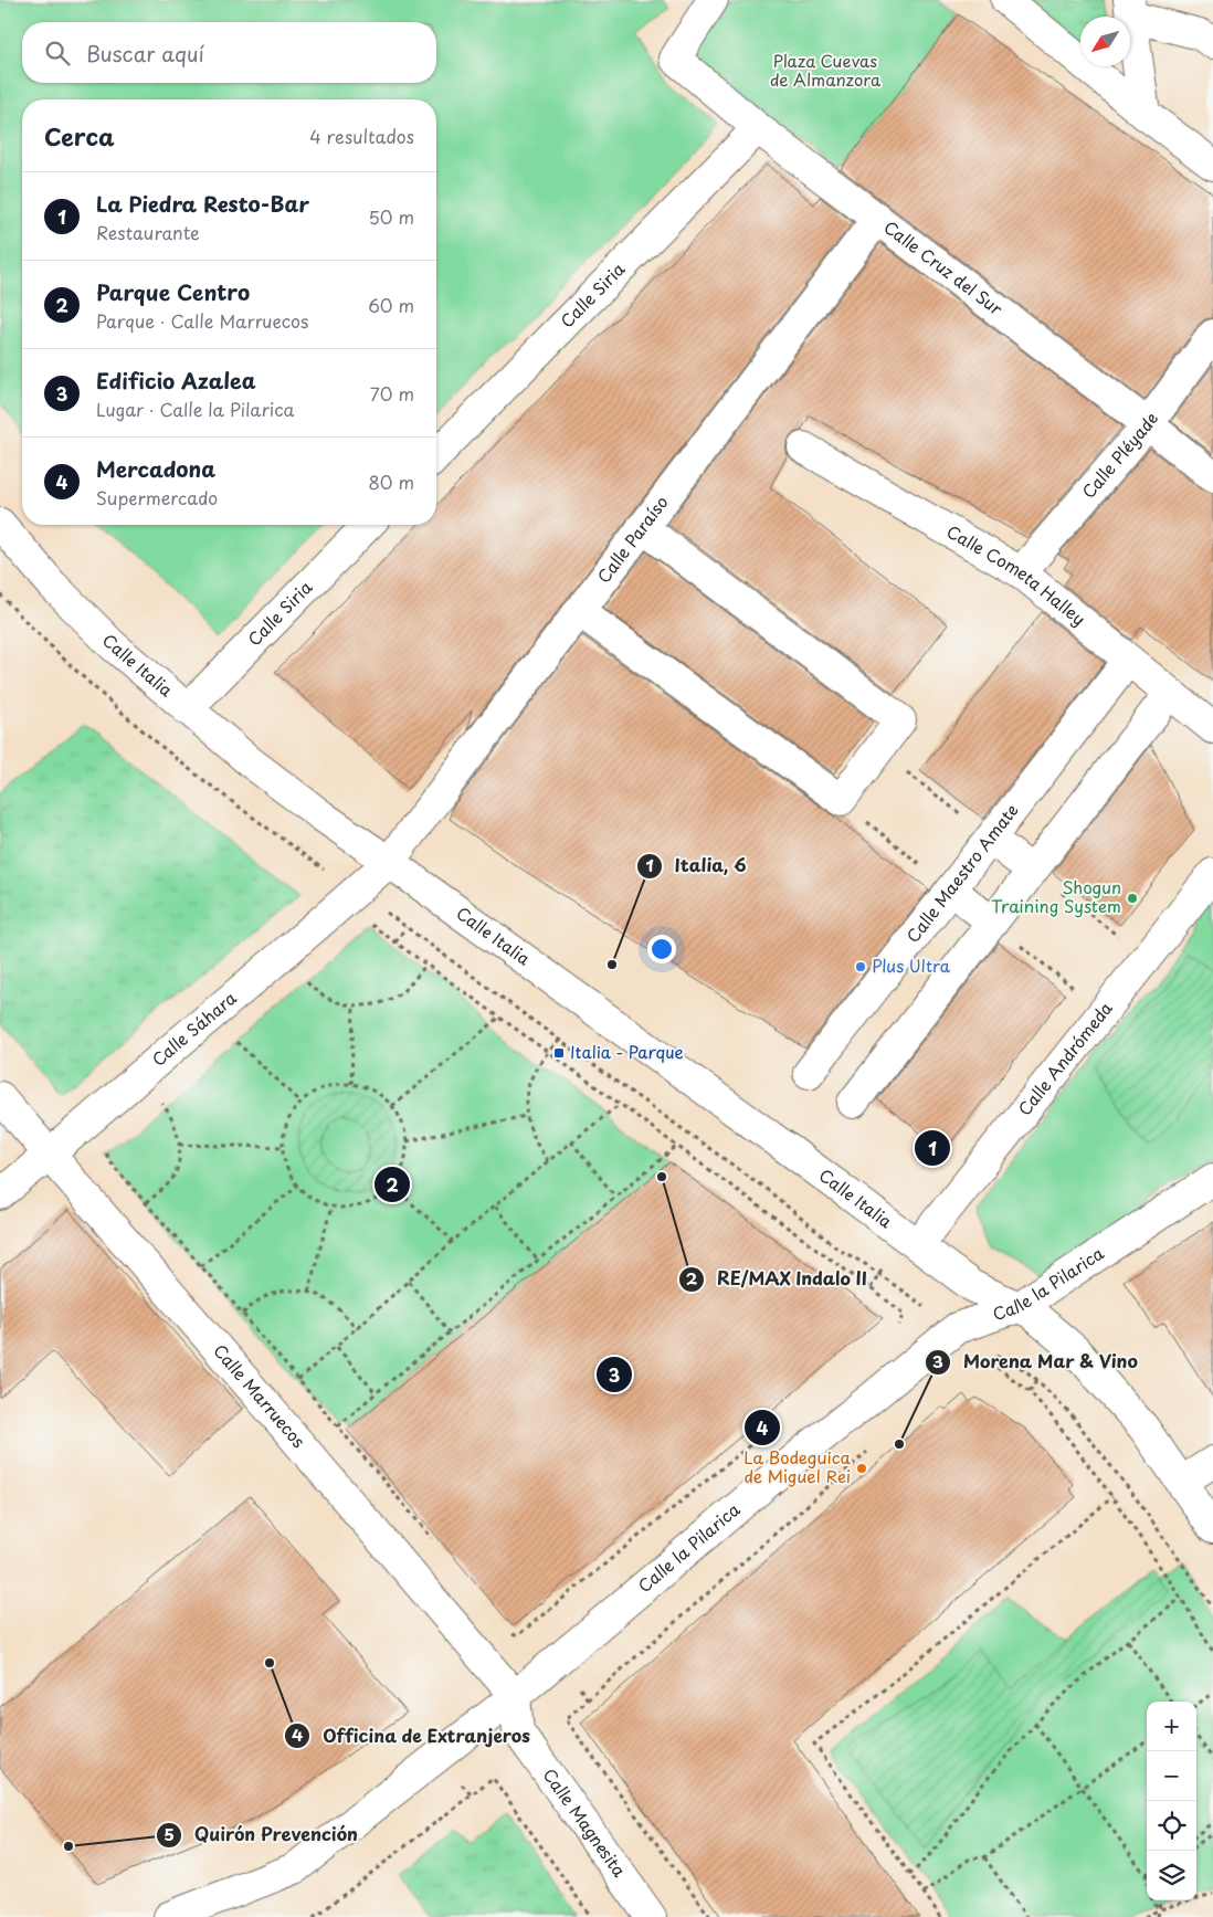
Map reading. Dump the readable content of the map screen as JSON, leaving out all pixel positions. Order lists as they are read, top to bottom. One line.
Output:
{"streets":{"street":["Calle Cruz del Sur","Calle Siria","Calle Pléyade","Calle Paraíso","Calle Cometa Halley","Calle Italia","Calle Maestro Amate","Calle Sáhara","Calle Andrómeda","Calle la Pilarica","Calle Marruecos","Calle Magnesita"]},"crossings":[["Calle Cruz del Sur","Calle Siria"],["Calle Cruz del Sur","Calle Pléyade"],["Calle Cruz del Sur","Calle Paraíso"],["Calle Siria","Calle Italia"],["Calle Pléyade","Calle Cometa Halley"],["Calle Paraíso","Calle Italia"],["Calle Paraíso","Calle Sáhara"],["Calle Italia","Calle Sáhara"],["Calle Italia","Calle Andrómeda"],["Calle Italia","Calle la Pilarica"],["Calle Sáhara","Calle Marruecos"],["Calle la Pilarica","Calle Marruecos"],["Calle la Pilarica","Calle Magnesita"],["Calle Marruecos","Calle Magnesita"]],"parks":["Plaza Cuevas de Almanzora"],"places":{"other":["Shogun Training System","Italia, 6","Plus Ultra","RE/MAX Indalo II","Morena Mar & Vino","La Bodeguica de Miguel Rei","Officina de Extranjeros","Quirón Prevención"],"transit":["Italia - Parque"]},"north":"bottom left","page":{"search":"Buscar aquí","heading":["Cerca","4 resultados"],"list":[{"mark":"1","name":"La Piedra Resto-Bar","note":"Restaurante","value":"50 m"},{"mark":"2","name":"Parque Centro","note":"Parque · Calle Marruecos","value":"60 m"},{"mark":"3","name":"Edificio Azalea","note":"Lugar · Calle la Pilarica","value":"70 m"},{"mark":"4","name":"Mercadona","note":"Supermercado","value":"80 m"}],"pins":["1","2","3","4"],"map_buttons":["+","−"]}}
